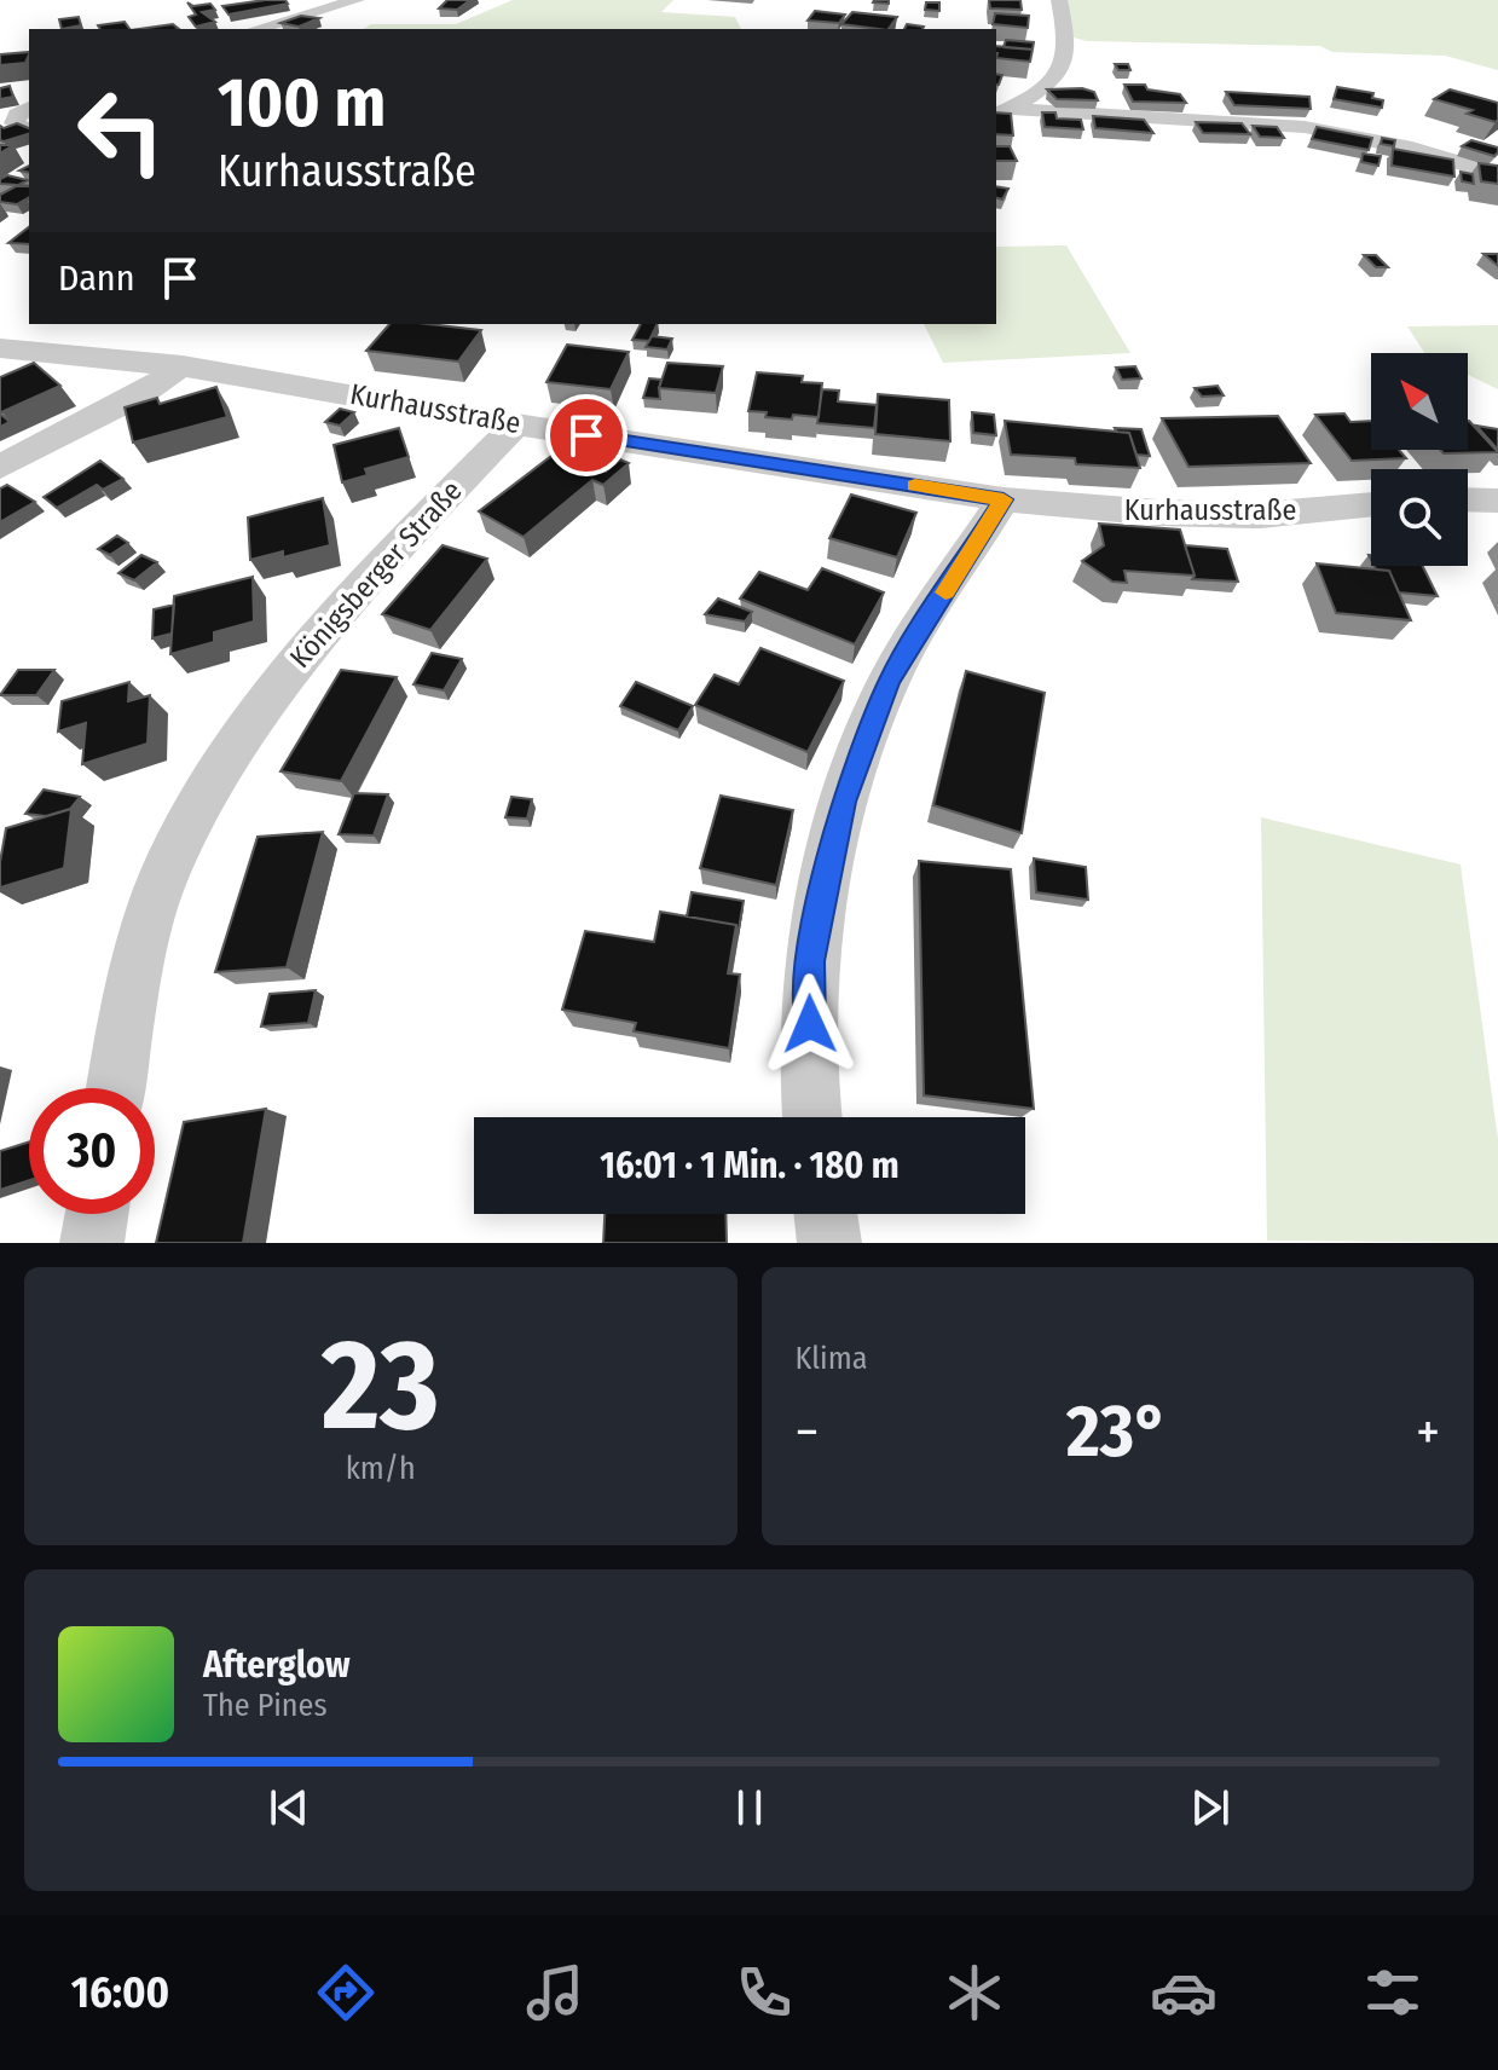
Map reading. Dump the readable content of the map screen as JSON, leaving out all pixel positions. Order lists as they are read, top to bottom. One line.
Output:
{"streets":{"street":["Kurhausstraße","Königsberger Straße"]},"crossings":[["Kurhausstraße","Königsberger Straße"]],"north":"top left","page":{"turn":["100 m","Kurhausstraße"],"then":"Dann","limit":"30","trip":"16:01 · 1 Min. · 180 m","tile":[["23","km/h"],"Klima"],"heat":["−","23°","+"],"song":["Afterglow","The Pines"],"tabs":"16:00"}}
